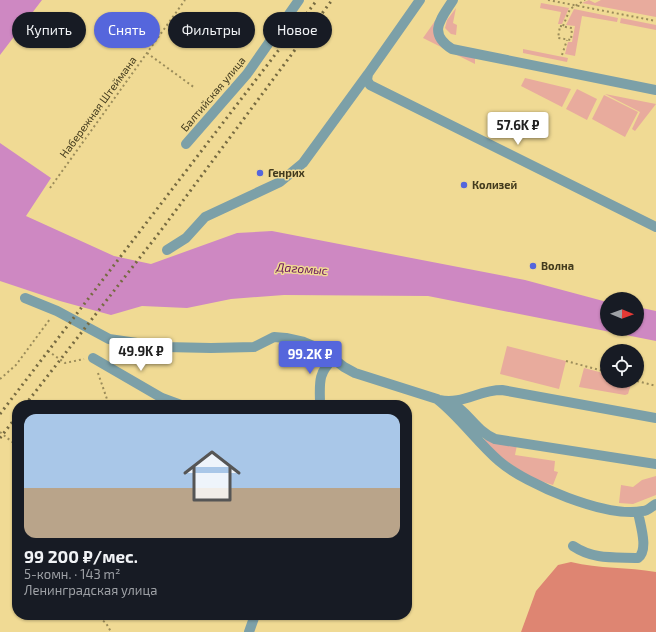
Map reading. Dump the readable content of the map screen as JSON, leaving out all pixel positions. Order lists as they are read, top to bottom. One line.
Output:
{"streets":{"street":["Балтийская улица"],"path":["Набережная Штеймана"]},"water":["Дагомыс"],"places":["Генрих","Колизей","Волна"],"north":"right","page":{"chip":["Купить","Снять","Фильтры","Новое"],"price":["57.6K ₽","49.9K ₽","99.2K ₽"],"list":[{"name":"99 200 ₽/мес.","note":"5-комн. · 143 m² · Ленинградская улица"}]}}
